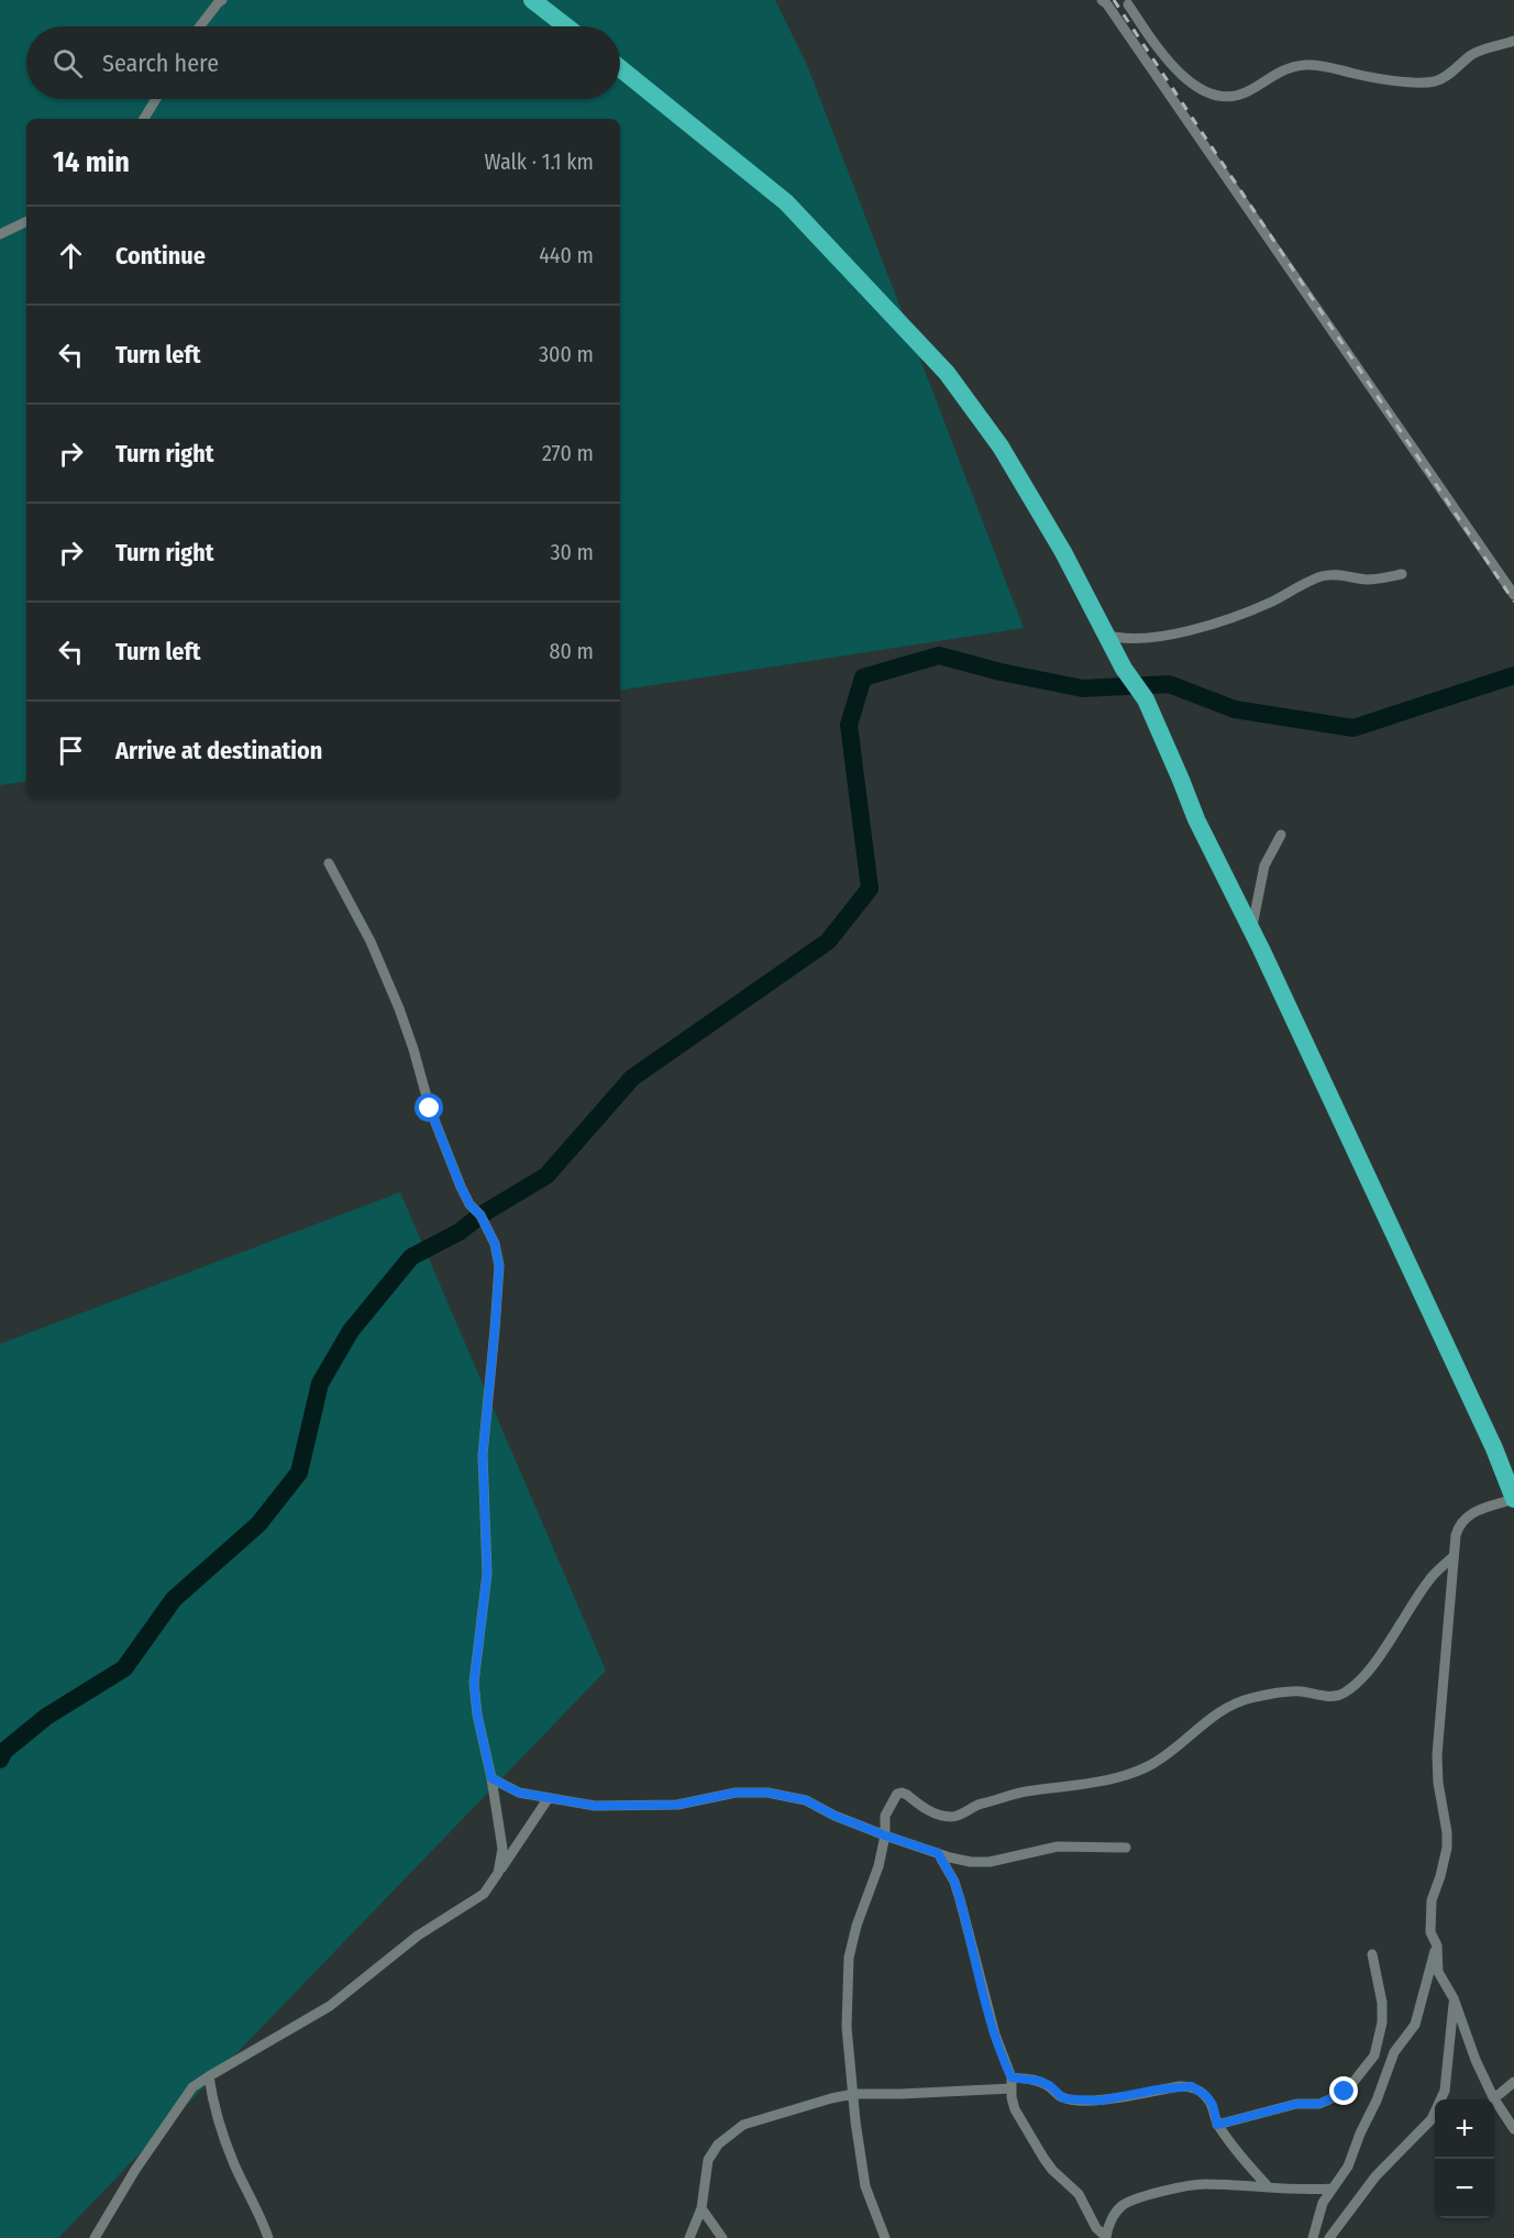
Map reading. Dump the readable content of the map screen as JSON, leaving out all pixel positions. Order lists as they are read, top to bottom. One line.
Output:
{"page":{"search":"Search here","heading":["14 min","Walk · 1.1 km"],"list":[["Continue","440 m"],["Turn left","300 m"],["Turn right","270 m"],["Turn right","30 m"],["Turn left","80 m"],"Arrive at destination"],"map_buttons":["+","−"]}}
